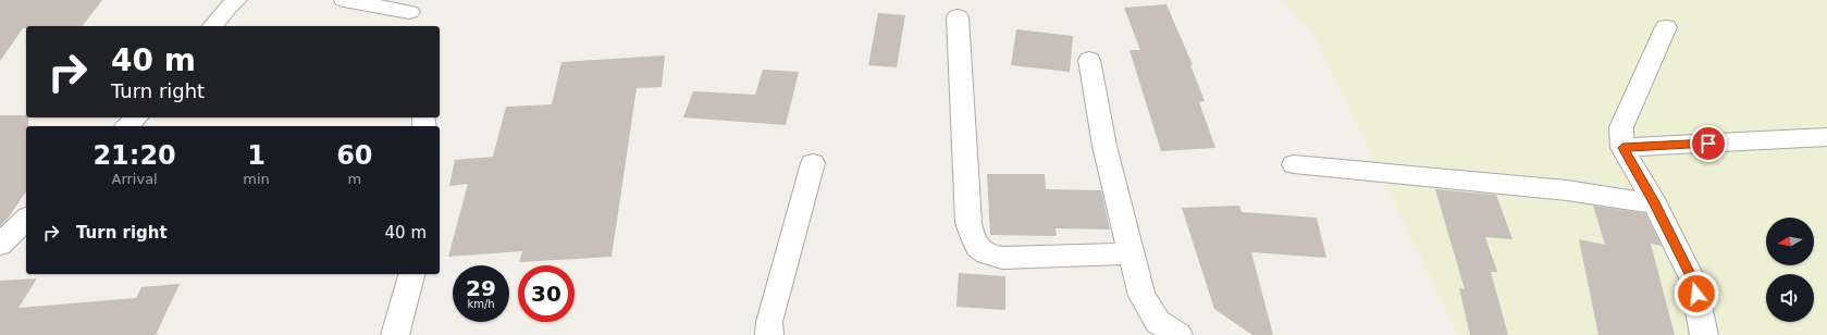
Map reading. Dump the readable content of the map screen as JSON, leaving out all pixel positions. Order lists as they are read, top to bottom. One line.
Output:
{"north":"left","page":{"turn":["40 m","Turn right"],"eta":["21:20","Arrival","1","min","60","m"],"list":[{"name":"Turn right","value":"40 m"}],"speed":"29 km/h","limit":"30"}}
